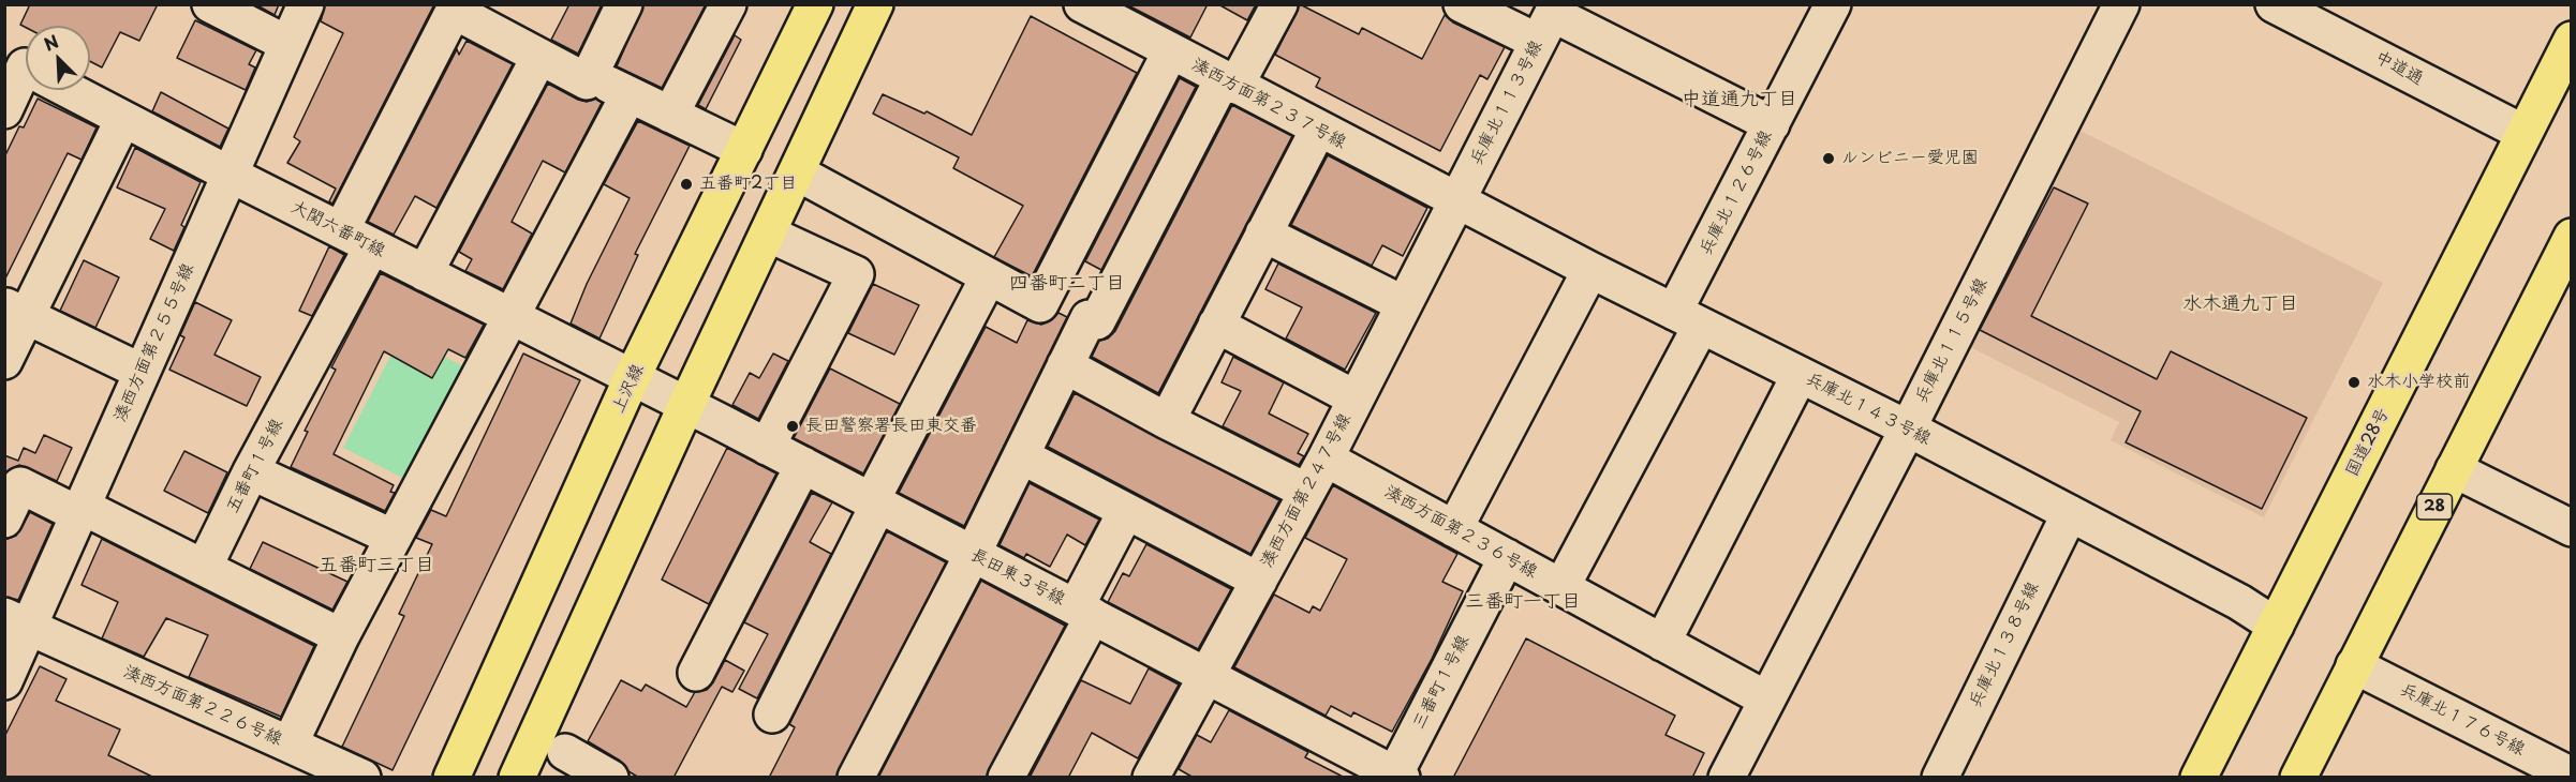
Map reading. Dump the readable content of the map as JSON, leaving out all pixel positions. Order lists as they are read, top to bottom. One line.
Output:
{"streets":{"main road":["上沢線","国道28号","28"],"street":["中道通","兵庫北１１３号線","湊西方面第２３７号線","兵庫北１２６号線","大関六番町線","兵庫北１１５号線","湊西方面第２５５号線","兵庫北１４３号線","五番町１号線","湊西方面第２４７号線","湊西方面第２３６号線","長田東３号線","兵庫北１３８号線","三番町１号線","湊西方面第２２６号線","兵庫北１７６号線"]},"crossings":[["中道通","国道28号"],["兵庫北１１３号線","湊西方面第２３７号線"],["兵庫北１１３号線","兵庫北１４３号線"],["兵庫北１１３号線","湊西方面第２４７号線"],["湊西方面第２３７号線","兵庫北１４３号線"],["湊西方面第２３７号線","湊西方面第２４７号線"],["兵庫北１２６号線","兵庫北１４３号線"],["兵庫北１２６号線","湊西方面第２３６号線"],["大関六番町線","湊西方面第２５５号線"],["大関六番町線","上沢線"],["大関六番町線","五番町１号線"],["大関六番町線","長田東３号線"],["大関六番町線","湊西方面第２２６号線"],["兵庫北１１５号線","兵庫北１４３号線"],["兵庫北１１５号線","湊西方面第２３６号線"],["湊西方面第２５５号線","湊西方面第２２６号線"],["上沢線","長田東３号線"],["兵庫北１４３号線","国道28号"],["兵庫北１４３号線","湊西方面第２４７号線"],["兵庫北１４３号線","兵庫北１３８号線"],["湊西方面第２４７号線","湊西方面第２３６号線"],["湊西方面第２４７号線","長田東３号線"],["28","兵庫北１７６号線"],["湊西方面第２３６号線","三番町１号線"],["長田東３号線","三番町１号線"]],"districts":["中道通九丁目","四番町二丁目","水木通九丁目","五番町三丁目","三番町一丁目"],"places":["ルンビニー愛児園","五番町2丁目","水木小学校前","長田警察署長田東交番"],"north":"top left"}
